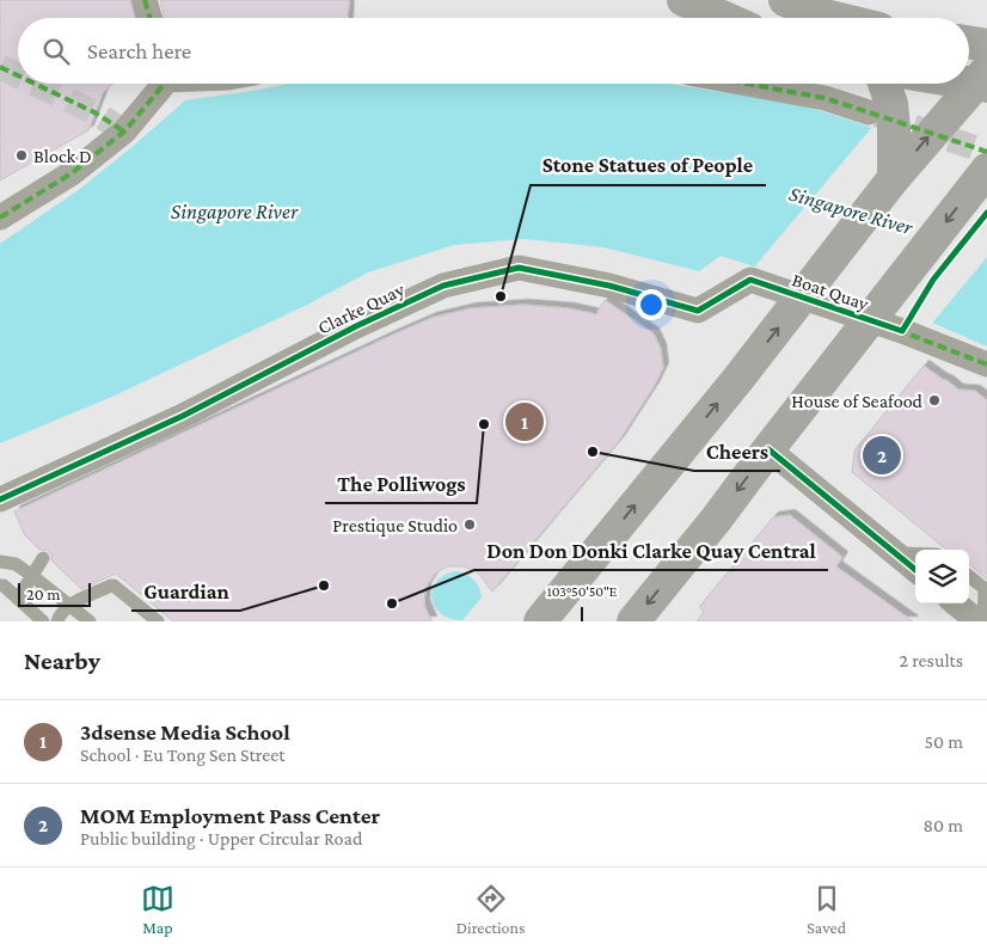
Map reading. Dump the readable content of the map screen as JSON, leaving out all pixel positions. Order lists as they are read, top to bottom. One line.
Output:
{"streets":{"street":["Boat Quay","Clarke Quay"]},"crossings":[["Boat Quay","Clarke Quay"]],"water":["Singapore River"],"places":["Block D","Stone Statues of People","House of Seafood","The Polliwogs","Cheers","Prestique Studio","Guardian","Don Don Donki Clarke Quay Central"],"scale_bar":"20 m","page":{"search":"Search here","pins":["1","2"],"scale":"20 m","heading":["Nearby","2 results"],"list":[{"mark":"1","name":"3dsense Media School","note":"School · Eu Tong Sen Street","value":"50 m"},{"mark":"2","name":"MOM Employment Pass Center","note":"Public building · Upper Circular Road","value":"80 m"}],"nav":["Map","Directions","Saved"]},"coordinates":["103°50'50\"E"]}
